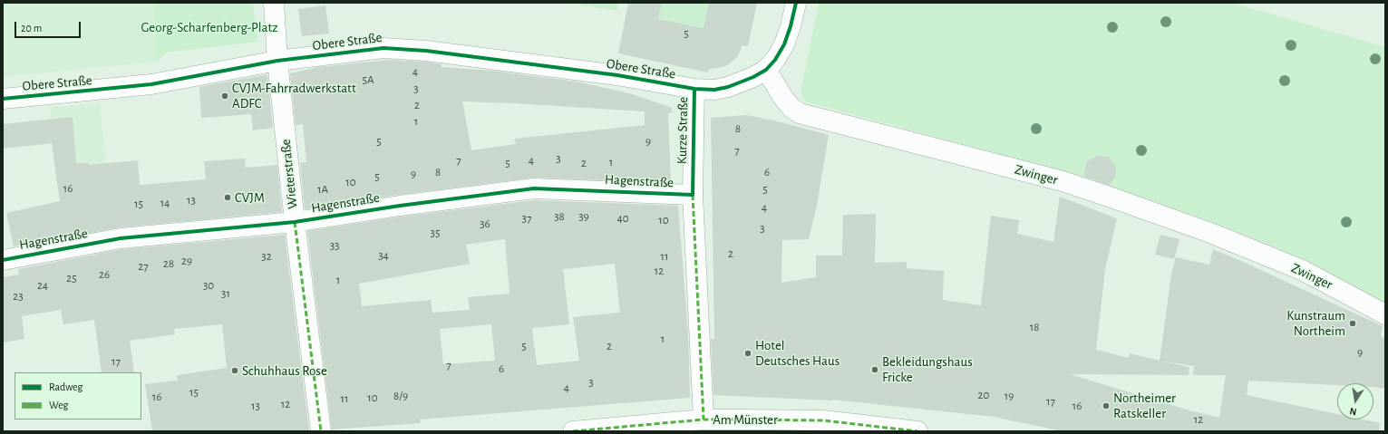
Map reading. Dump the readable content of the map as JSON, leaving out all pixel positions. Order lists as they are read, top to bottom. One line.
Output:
{"streets":{"street":["Obere Straße","Kurze Straße","Wieterstraße","Zwinger","Hagenstraße","Am Münster"]},"crossings":[["Obere Straße","Kurze Straße"],["Obere Straße","Wieterstraße"],["Kurze Straße","Hagenstraße"],["Kurze Straße","Am Münster"],["Wieterstraße","Hagenstraße"]],"parks":["Georg-Scharfenberg-Platz"],"places":["CVJM-Fahrradwerkstatt ADFC","CVJM","Kunstraum Northeim","Hotel Deutsches Haus","Bekleidungshaus Fricke","Schuhhaus Rose","Northeimer Ratskeller"],"house_numbers":["5","4","5A","3","2","1","8","5","9","7","3","7","4","1","5","2","8","6","9","5","10","16","1A","5","13","14","15","4","38","39","37","40","10","36","3","35","33","2","34","32","11","29","28","27","12","26","25","1","24","30","31","23","18","1","5","2","9","17","7","6","3","4","15","20","8/9","19","16","10","11","17","12","13","16","12"],"legend":["Radweg","Weg"],"scale_bar":"20 m","north":"bottom"}
